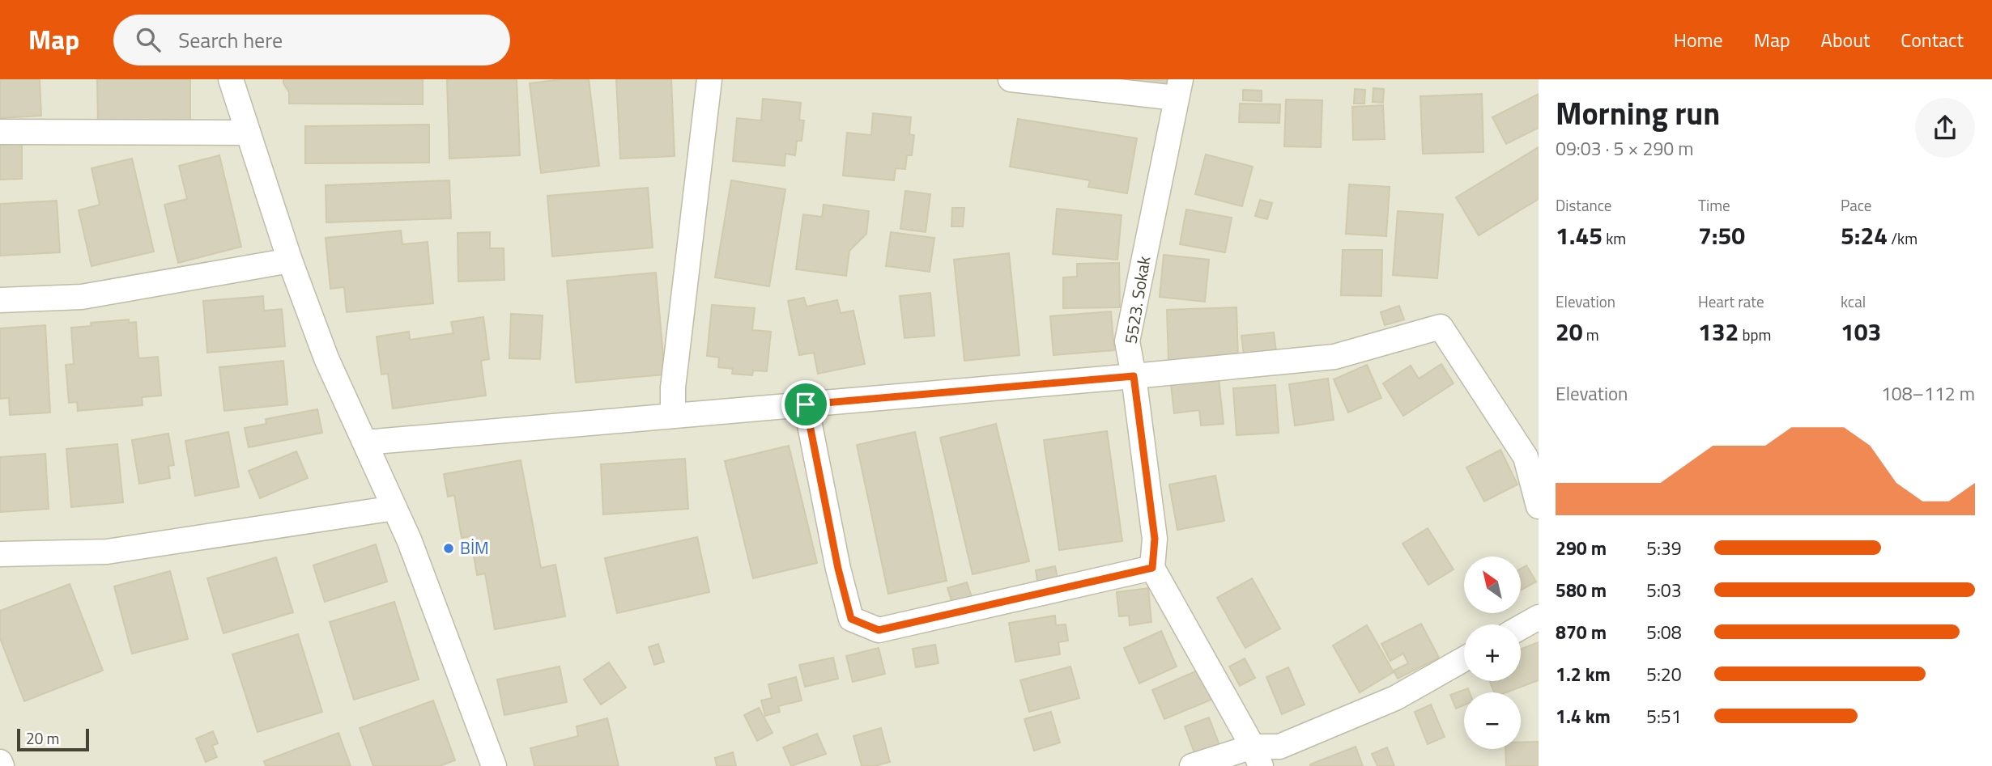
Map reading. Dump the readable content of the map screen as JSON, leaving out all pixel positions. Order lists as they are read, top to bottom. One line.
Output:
{"streets":{"street":["5523. Sokak"]},"places":["BİM"],"scale_bar":"20 m","north":"top left","page":{"header":"Map","search":"Search here","nav":["Home","Map","About","Contact"],"heading":["Morning run","09:03 · 5 × 290 m"],"stats":[["Distance","1.45 km"],["Time","7:50"],["Pace","5:24 /km"],["Elevation","20 m"],["Heart rate","132 bpm"],["kcal","103"]],"chart":["Elevation","108–112 m"],"list":[{"name":"290 m","note":"5:39"},{"name":"580 m","note":"5:03"},{"name":"870 m","note":"5:08"},{"name":"1.2 km","note":"5:20"},{"name":"1.4 km","note":"5:51"}],"map_buttons":["+","−"],"scale":"20 m"}}
